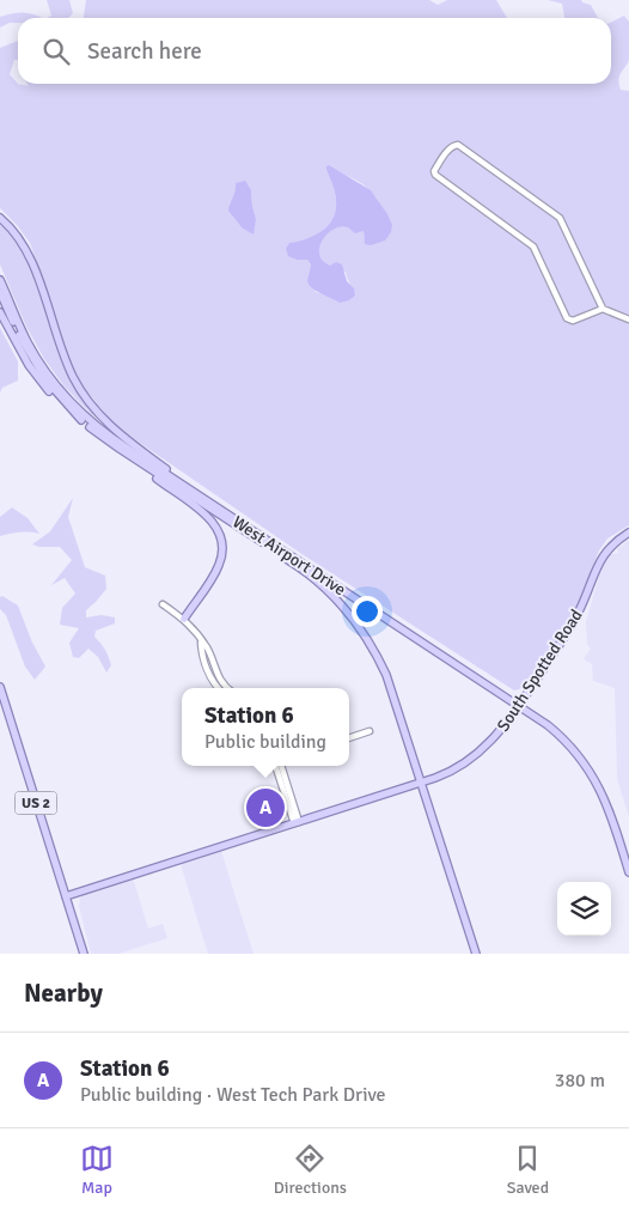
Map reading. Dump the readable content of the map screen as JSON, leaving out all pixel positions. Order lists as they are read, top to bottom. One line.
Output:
{"streets":{"main road":["West Airport Drive","South Spotted Road","US 2"]},"crossings":[["West Airport Drive","South Spotted Road"],["South Spotted Road","US 2"]],"page":{"search":"Search here","popup":["Station 6","Public building"],"pins":"A","heading":"Nearby","list":[{"mark":"A","name":"Station 6","note":"Public building · West Tech Park Drive","value":"380 m"}],"nav":["Map","Directions","Saved"]}}
